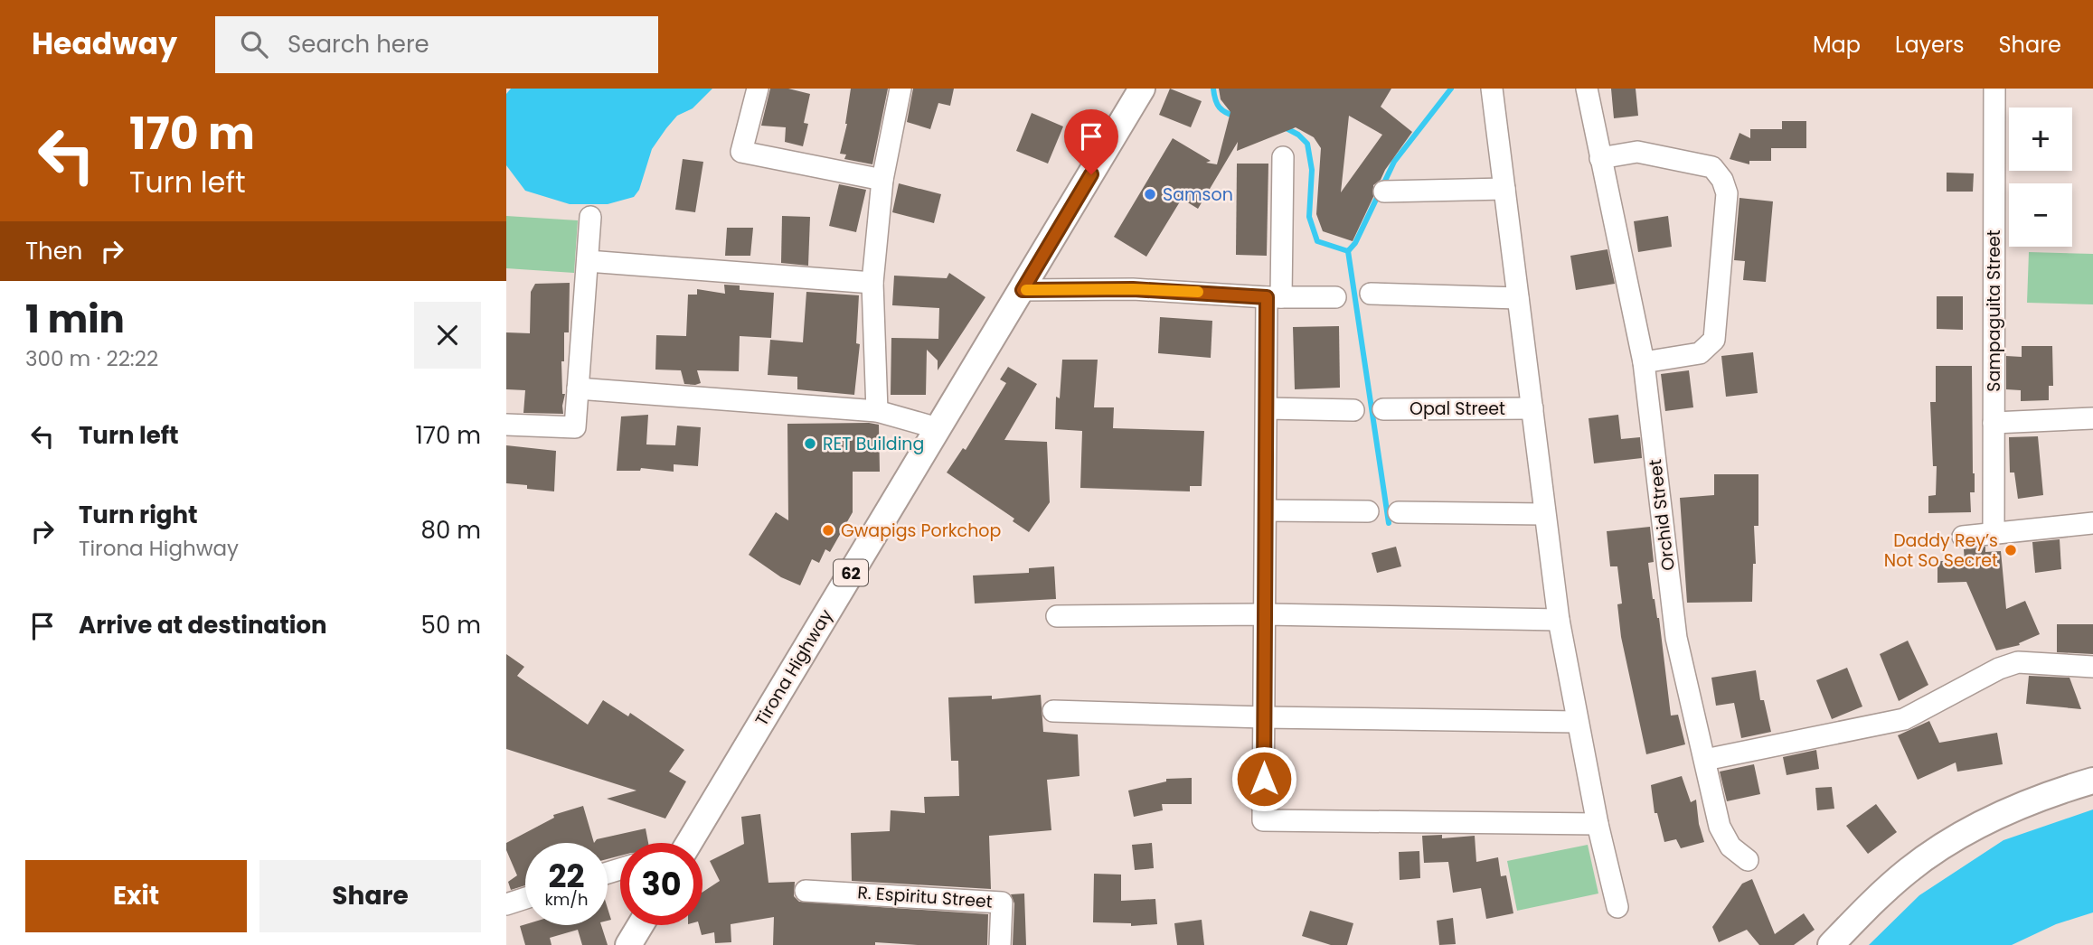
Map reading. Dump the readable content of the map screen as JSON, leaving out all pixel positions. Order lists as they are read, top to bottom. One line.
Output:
{"streets":{"main road":["62","Tirona Highway"],"street":["Sampaguita Street","Opal Street","Orchid Street","R. Espiritu Street"]},"places":["Samson","RET Building","Gwapigs Porkchop","Daddy Rey’s Not So Secret"],"page":{"header":"Headway","search":"Search here","nav":["Map","Layers","Share"],"turn":["170 m","Turn left"],"map_buttons":["+","−"],"then":"Then","heading":["1 min","300 m · 22:22"],"list":[{"name":"Turn left","value":"170 m"},{"name":"Turn right","note":"Tirona Highway","value":"80 m"},{"name":"Arrive at destination","value":"50 m"}],"speed":"22 km/h","limit":"30","buttons":["Exit","Share"]}}
